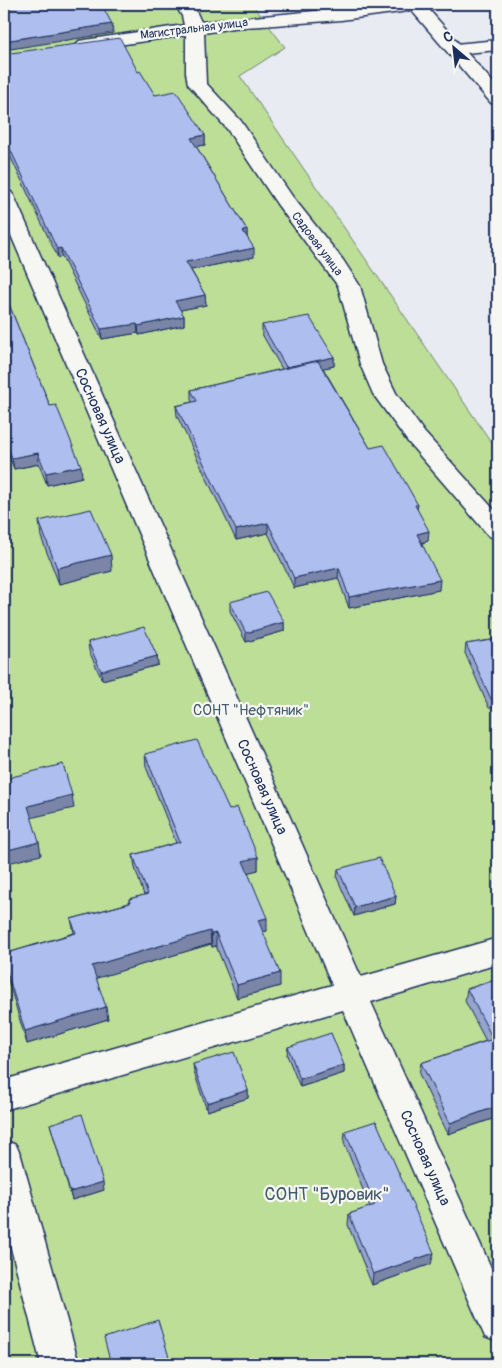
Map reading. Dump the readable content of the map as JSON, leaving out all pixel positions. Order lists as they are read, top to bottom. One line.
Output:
{"streets":{"street":["Магистральная улица","Садовая улица","Сосновая улица"]},"crossings":[["Магистральная улица","Садовая улица"]],"parks":["СОНТ \"Нефтяник\"","СОНТ \"Буровик\""],"north":"top left"}
